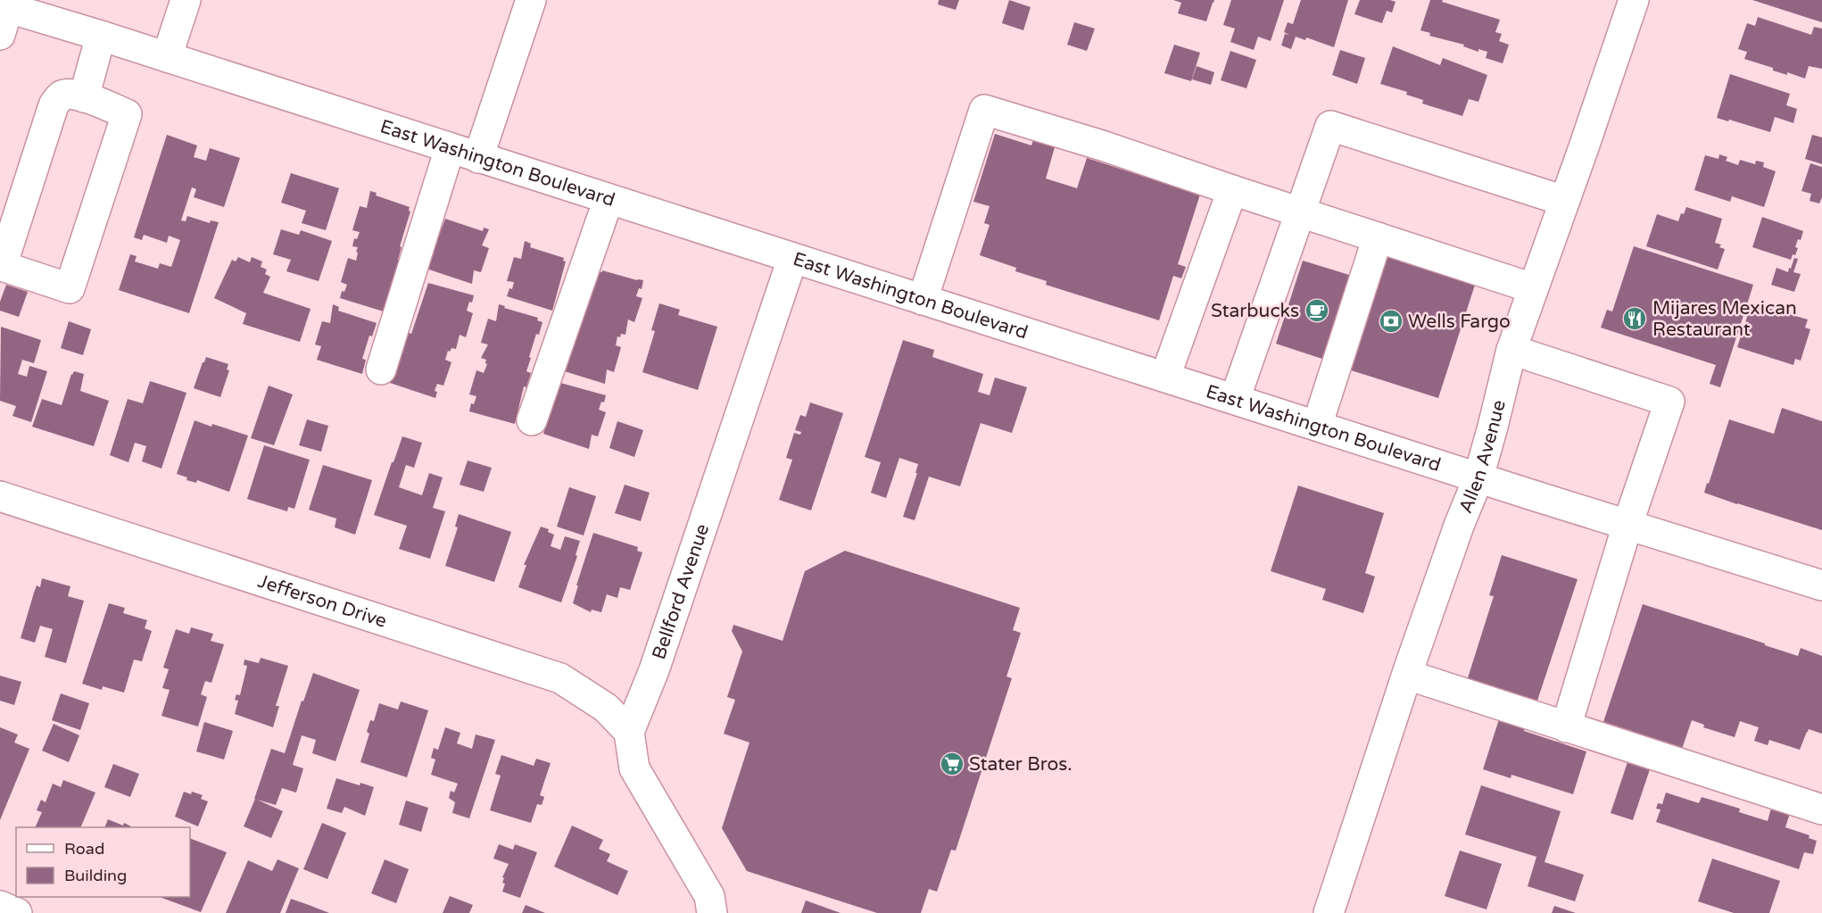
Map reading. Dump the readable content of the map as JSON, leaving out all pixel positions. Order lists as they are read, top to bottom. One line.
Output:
{"streets":{"street":["East Washington Boulevard","Allen Avenue","Bellford Avenue","Jefferson Drive"]},"crossings":[["East Washington Boulevard","Allen Avenue"],["East Washington Boulevard","Bellford Avenue"],["Bellford Avenue","Jefferson Drive"]],"places":{"cafe":["Starbucks"],"restaurant":["Mijares Mexican Restaurant"],"bank":["Wells Fargo"],"supermarket":["Stater Bros."]},"legend":["Road","Building"]}
